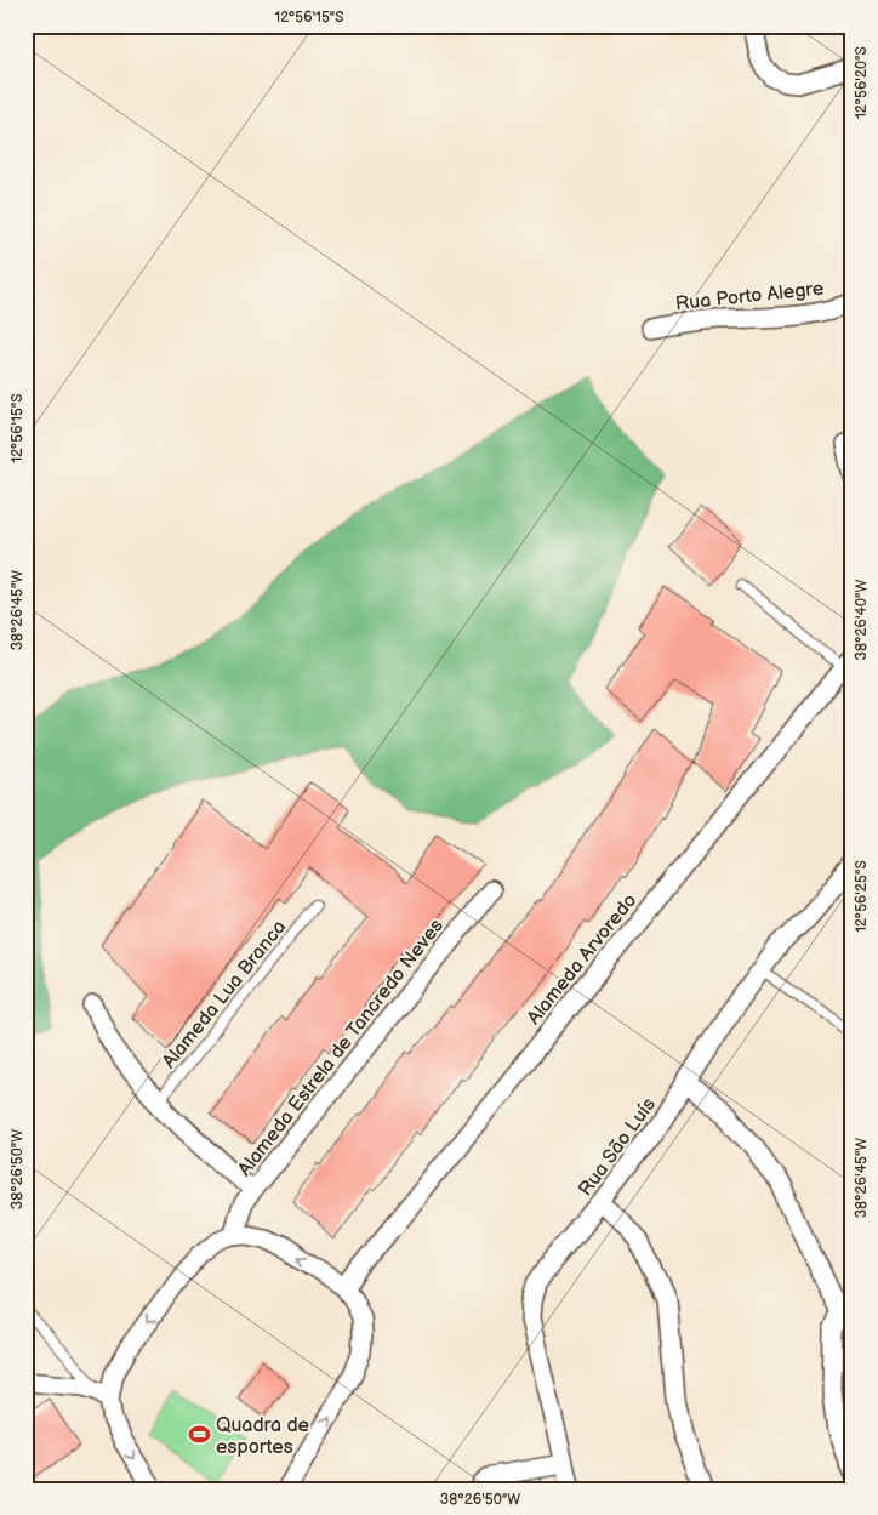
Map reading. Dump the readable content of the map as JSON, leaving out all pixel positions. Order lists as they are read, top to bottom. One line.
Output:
{"streets":{"street":["Rua Porto Alegre","Alameda Arvoredo","Alameda Estrela de Tancredo Neves","Rua São Luís"],"lane":["Alameda Lua Branca"]},"places":{"sports":["Quadra de esportes"]},"coordinates":["12°56'15\"S","12°56'20\"S","38°26'45\"W","38°26'40\"W","12°56'25\"S","38°26'50\"W"]}
